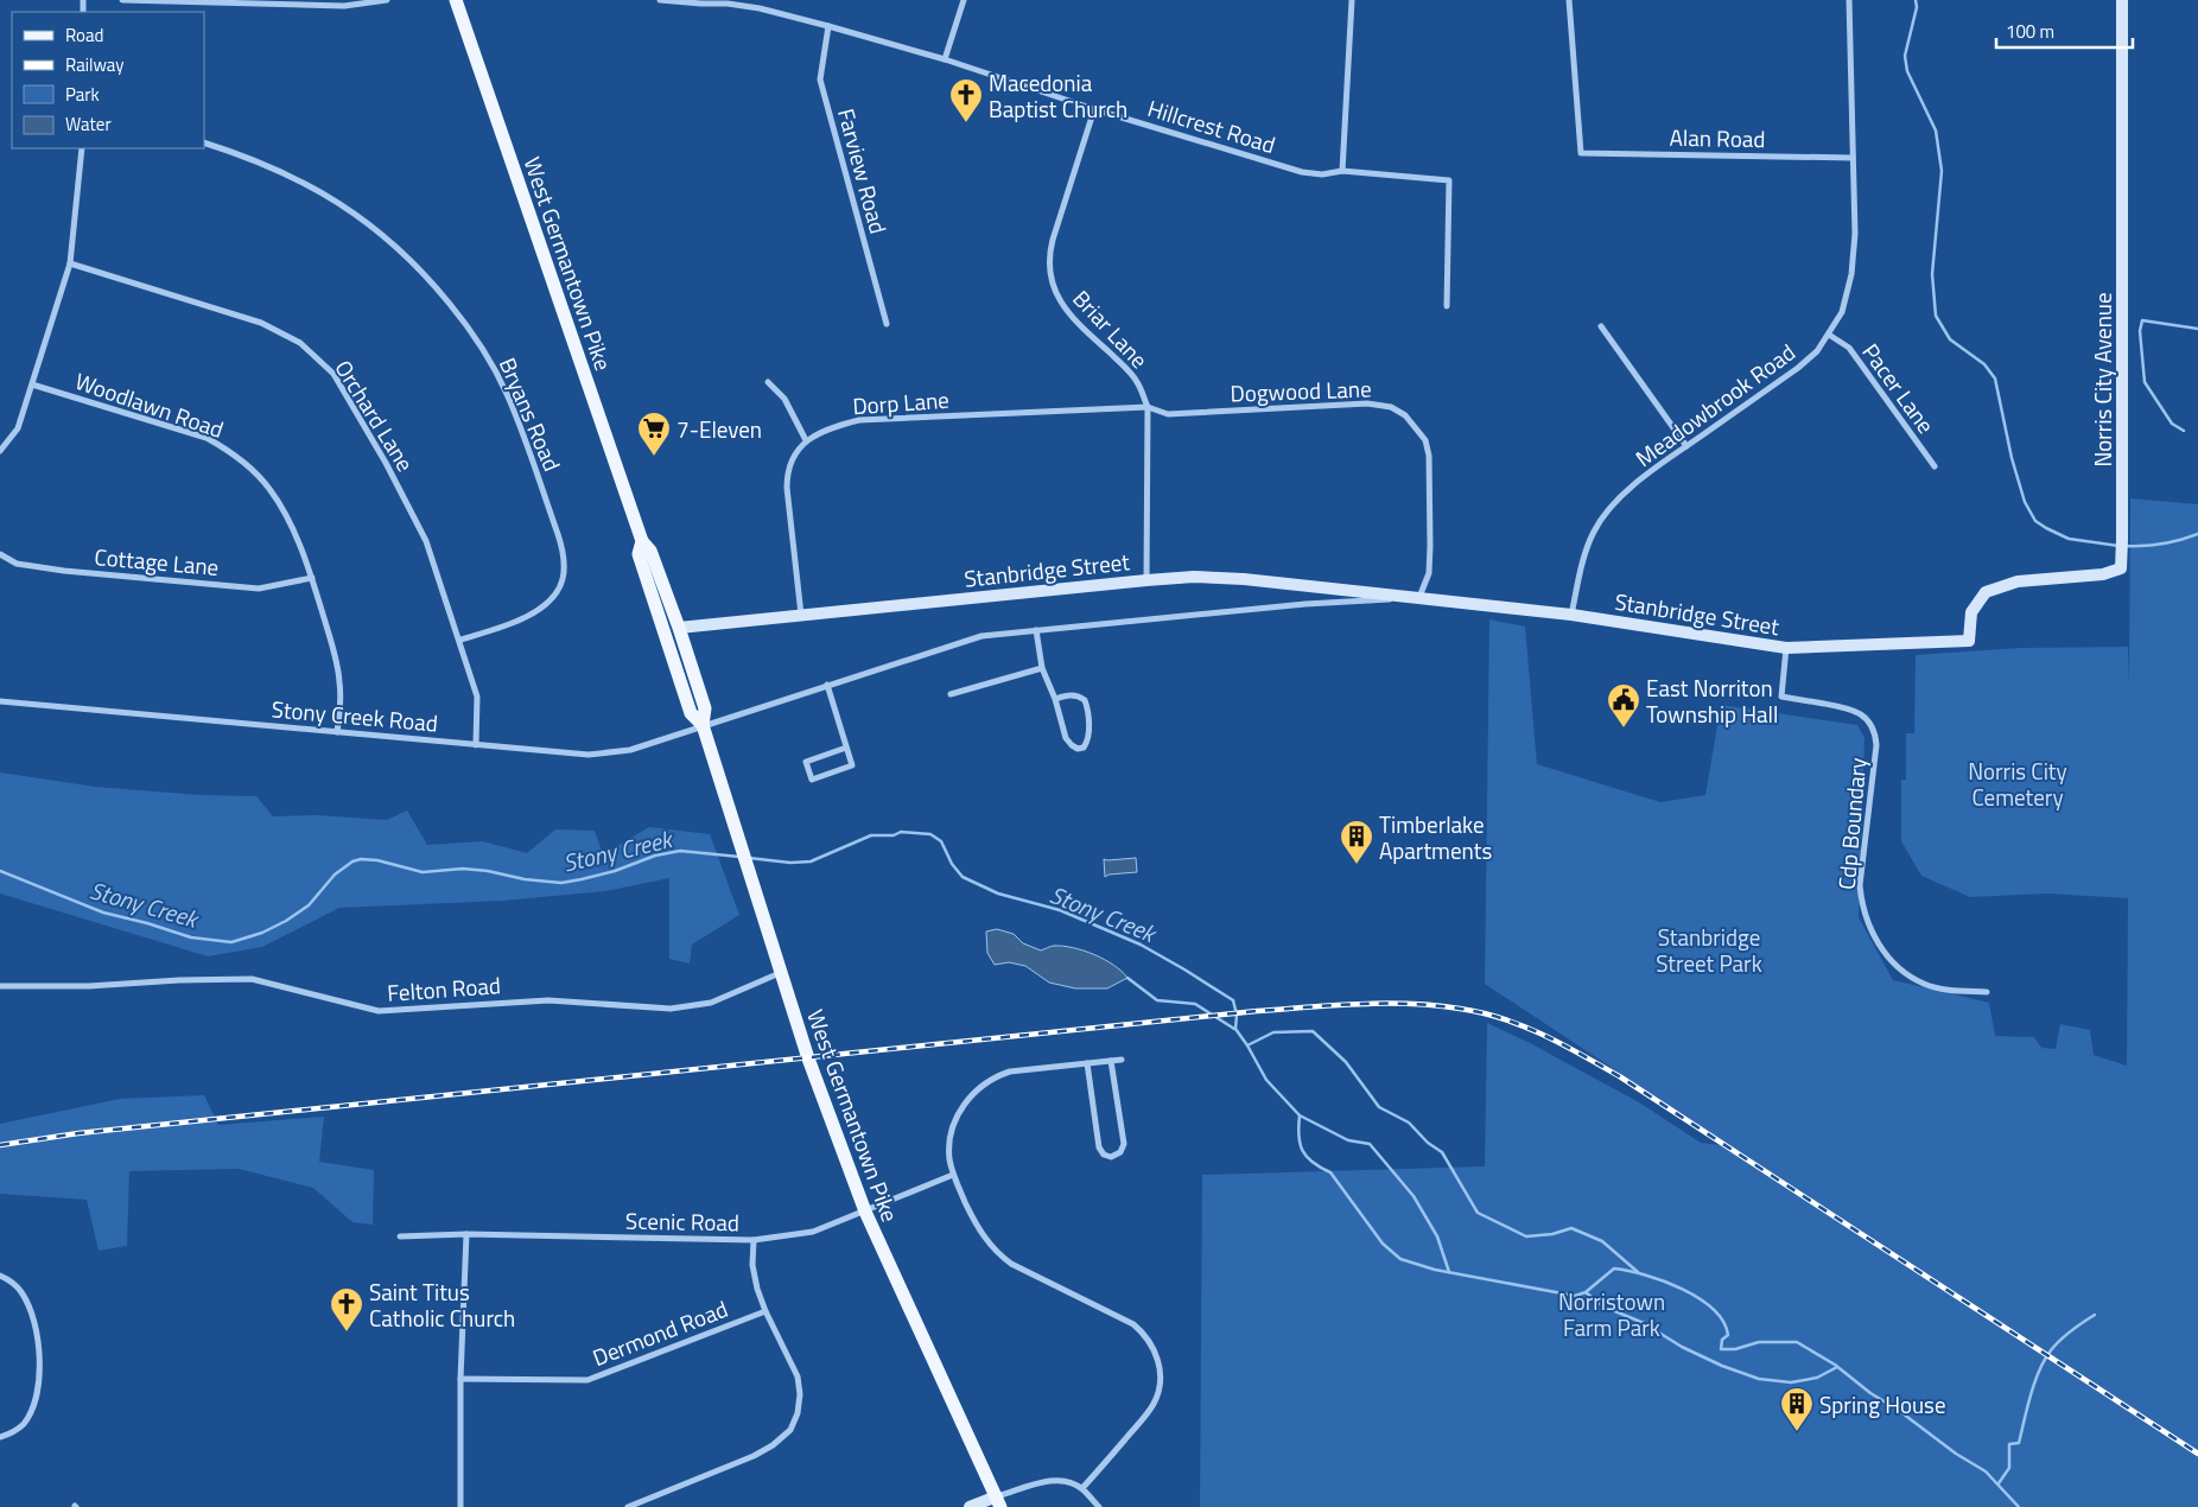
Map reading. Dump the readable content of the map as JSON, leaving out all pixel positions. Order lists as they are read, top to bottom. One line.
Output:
{"streets":{"main road":["West Germantown Pike"],"street":["Hillcrest Road","Alan Road","Farview Road","Briar Lane","Norris City Avenue","Pacer Lane","Dogwood Lane","Dorp Lane","Woodlawn Road","Meadowbrook Road","Bryans Road","Orchard Lane","Cottage Lane","Stanbridge Street","Stony Creek Road","Cdp Boundary","Felton Road","Scenic Road","Dermond Road"]},"crossings":[["Hillcrest Road","Farview Road"],["Hillcrest Road","Briar Lane"],["Alan Road","Meadowbrook Road"],["West Germantown Pike","Stanbridge Street"],["West Germantown Pike","Stony Creek Road"],["West Germantown Pike","Felton Road"],["West Germantown Pike","Scenic Road"],["Briar Lane","Dogwood Lane"],["Briar Lane","Dorp Lane"],["Briar Lane","Stanbridge Street"],["Norris City Avenue","Stanbridge Street"],["Pacer Lane","Meadowbrook Road"],["Dogwood Lane","Dorp Lane"],["Dogwood Lane","Stanbridge Street"],["Woodlawn Road","Cottage Lane"],["Woodlawn Road","Stony Creek Road"],["Meadowbrook Road","Stanbridge Street"],["Bryans Road","Orchard Lane"],["Orchard Lane","Stony Creek Road"],["Stanbridge Street","Stony Creek Road"],["Stanbridge Street","Cdp Boundary"]],"water":["Stony Creek"],"parks":["Norris City Cemetery","Stanbridge Street Park","Norristown Farm Park"],"places":{"church":["Macedonia Baptist Church","Saint Titus Catholic Church"],"supermarket":["7-Eleven"],"public building":["East Norriton Township Hall"],"building":["Timberlake Apartments","Spring House"]},"legend":["Road","Railway","Park","Water"],"scale_bar":"100 m"}
